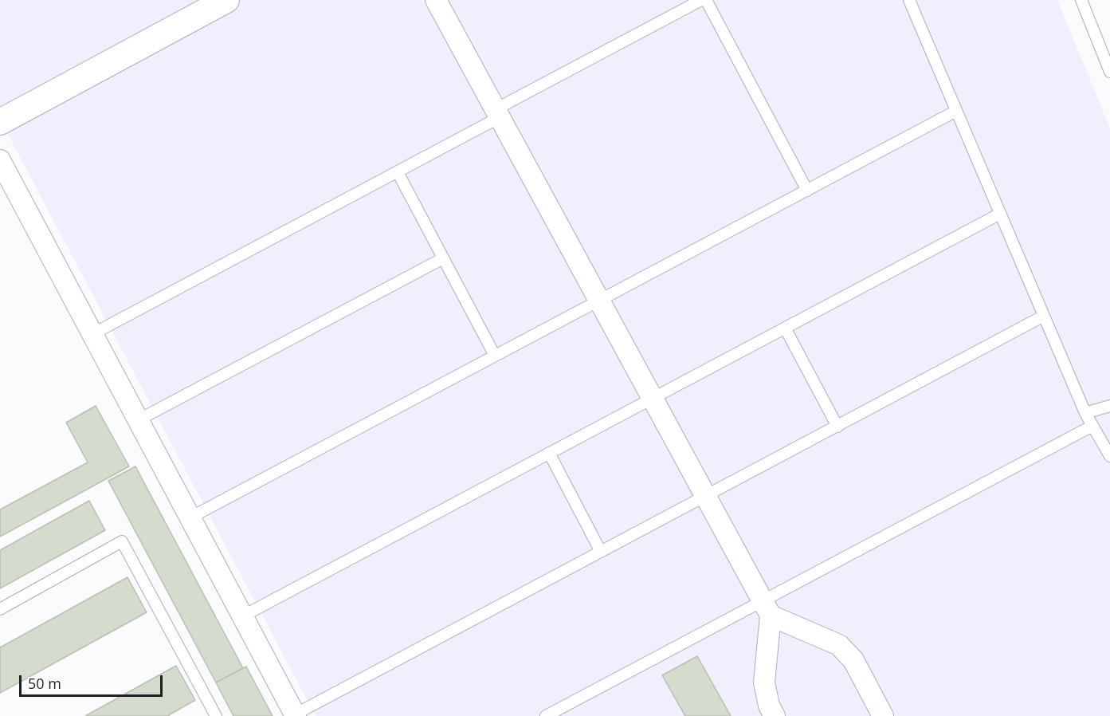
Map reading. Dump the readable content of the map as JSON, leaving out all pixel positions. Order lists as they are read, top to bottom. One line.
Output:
{"scale_bar":"50 m"}
